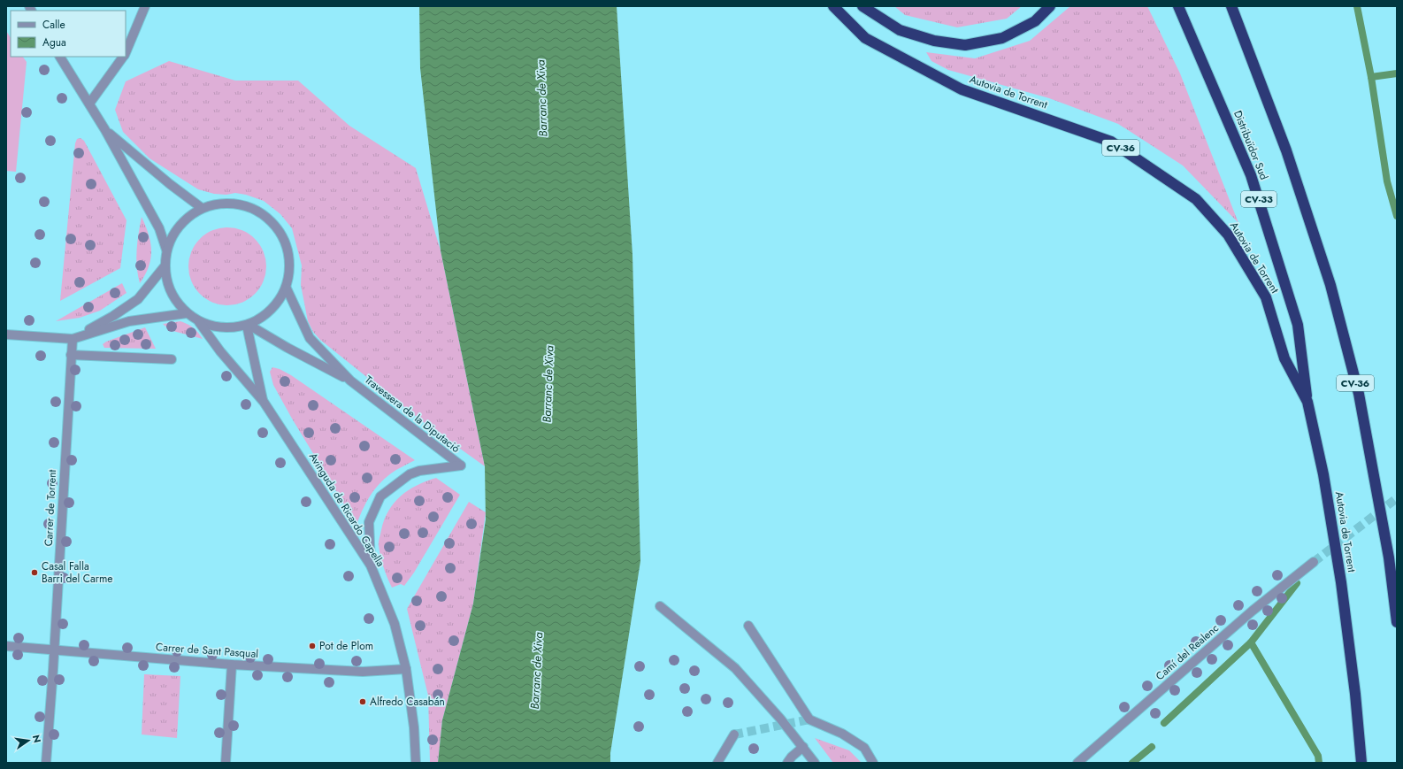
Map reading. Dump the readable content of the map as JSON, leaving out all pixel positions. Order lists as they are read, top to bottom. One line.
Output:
{"streets":{"highway":["Autovia de Torrent","Distribuïdor Sud","CV-36","CV-33"],"street":["Travessera de la Diputació","Carrer de Torrent","Avinguda de Ricardo Capella","Carrer de Sant Pasqual","Camí del Realenc"]},"crossings":[["Autovia de Torrent","Distribuïdor Sud"],["Travessera de la Diputació","Avinguda de Ricardo Capella"],["Carrer de Torrent","Carrer de Sant Pasqual"],["Avinguda de Ricardo Capella","Carrer de Sant Pasqual"]],"water":["Barranc de Xiva"],"places":["Casal Falla Barri del Carme","Pot de Plom","Alfredo Casabán"],"legend":["Calle","Agua"],"north":"right"}
